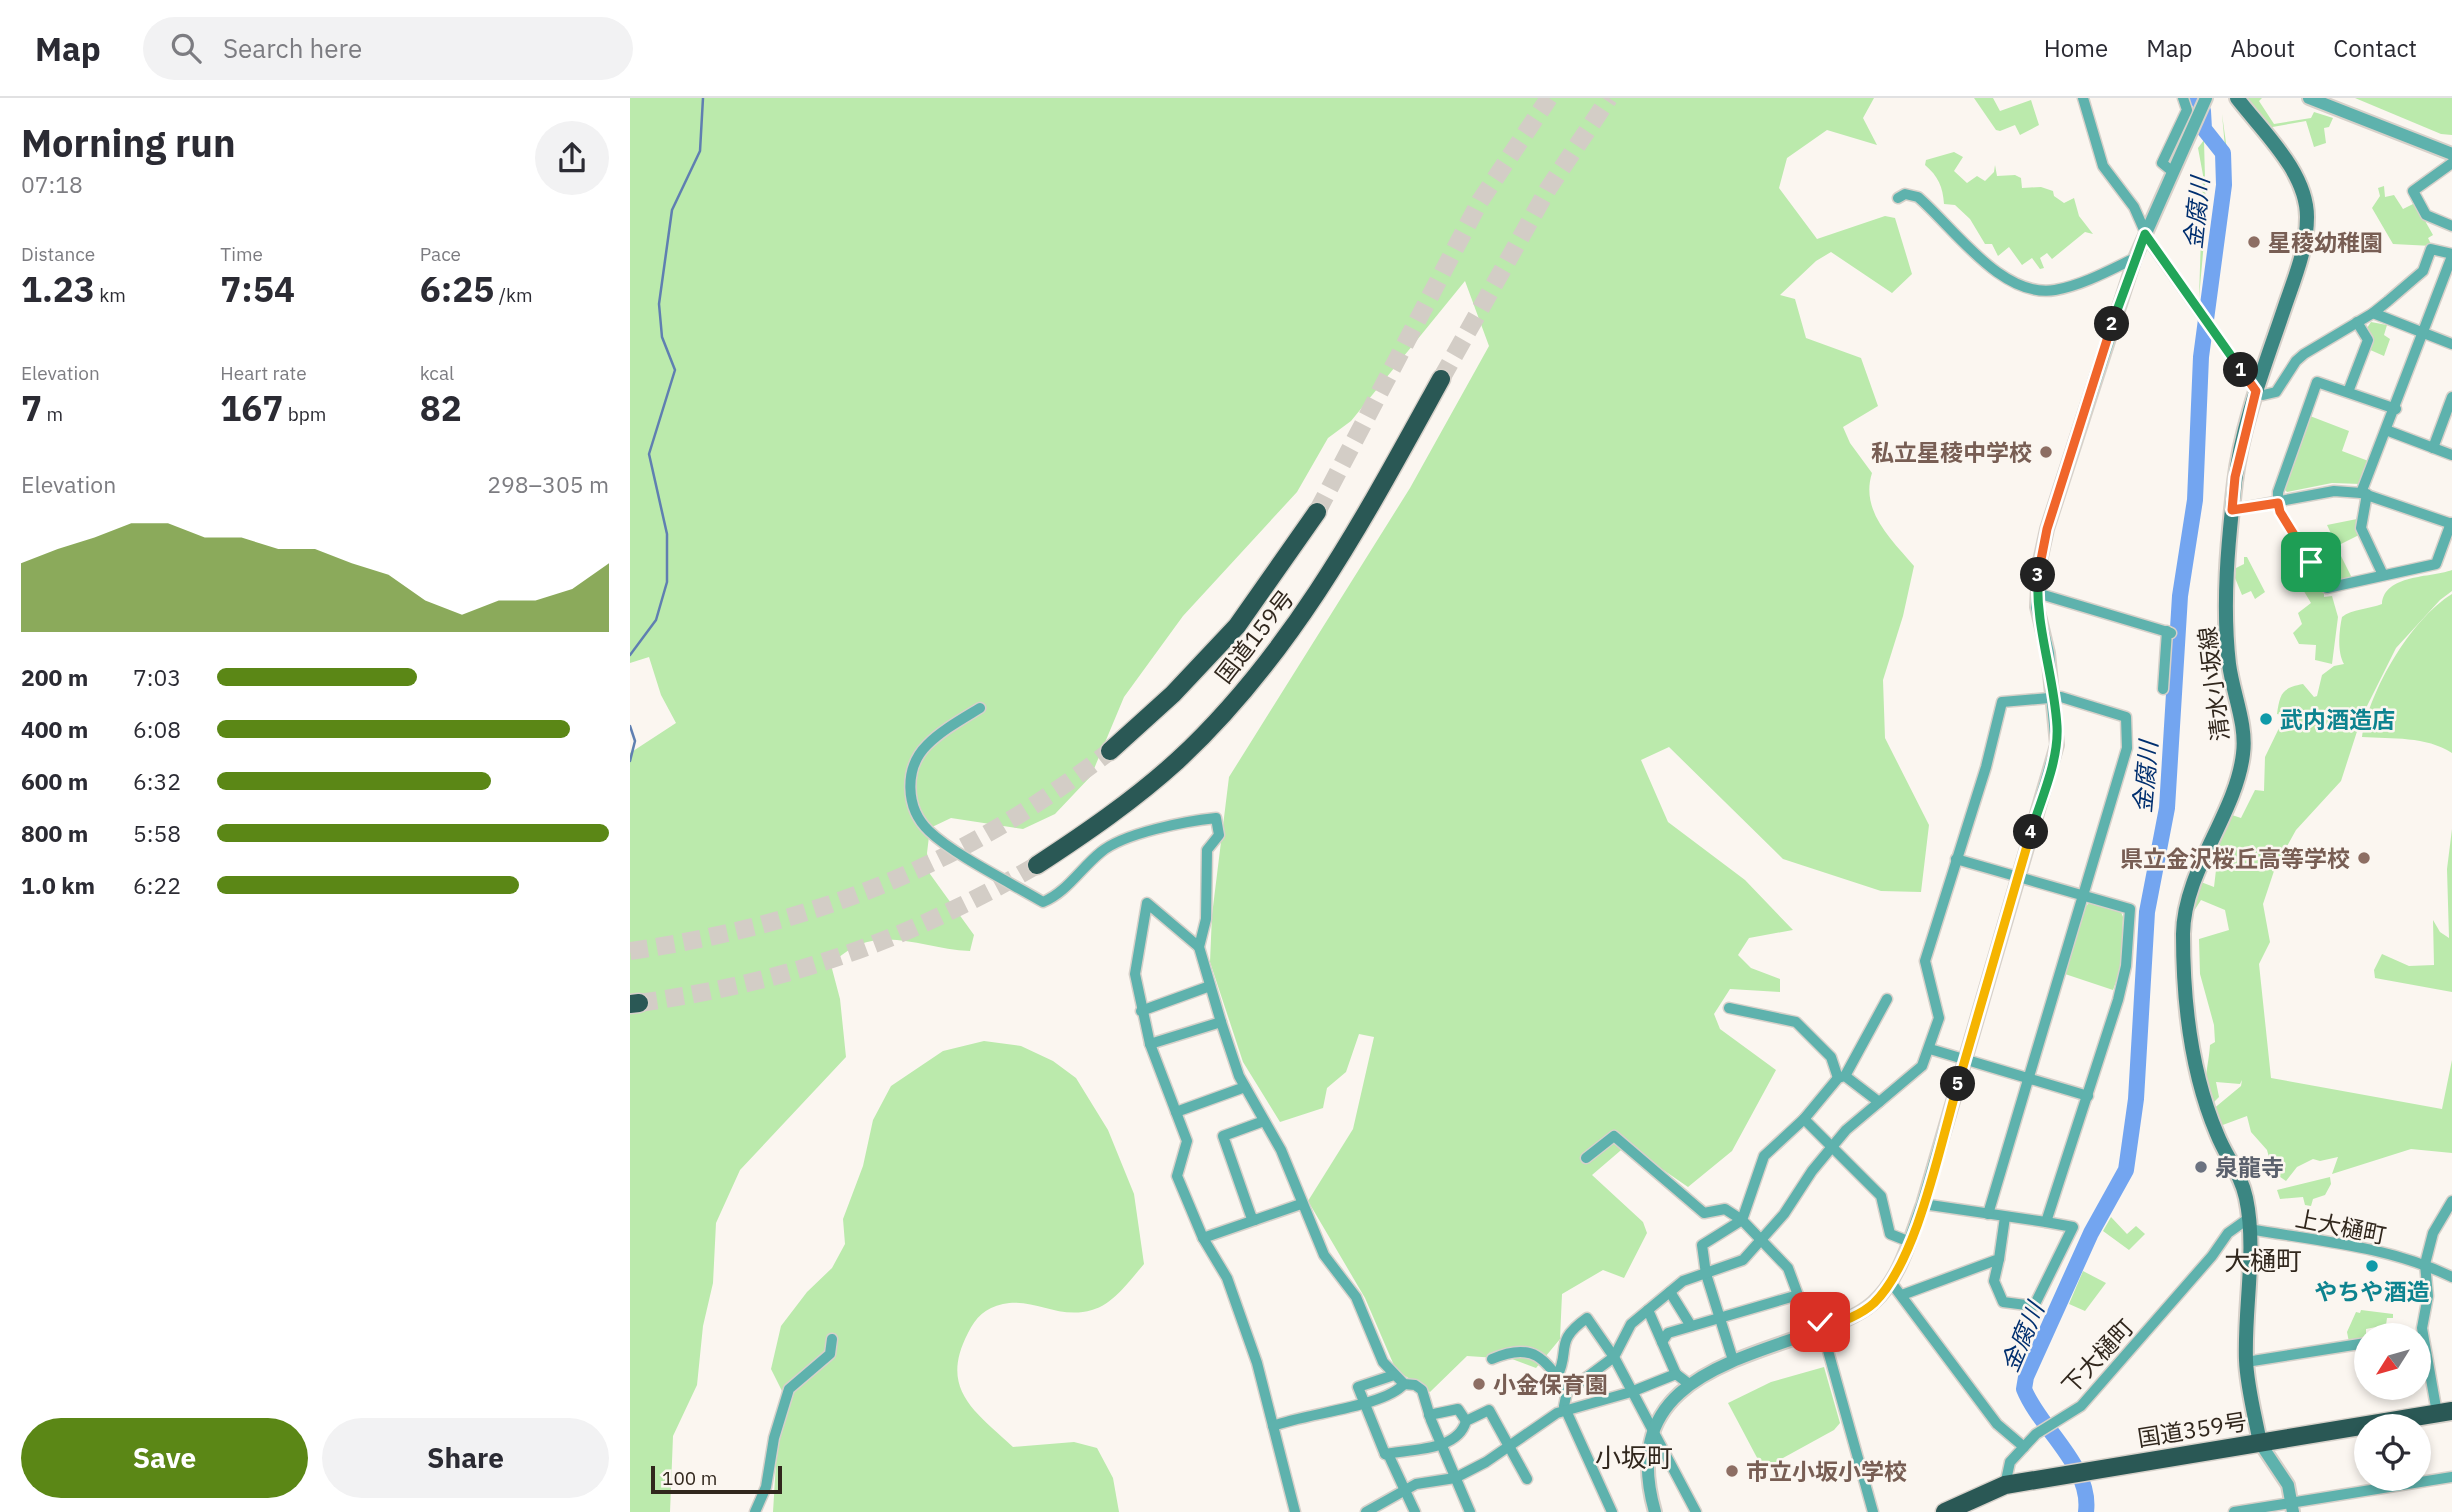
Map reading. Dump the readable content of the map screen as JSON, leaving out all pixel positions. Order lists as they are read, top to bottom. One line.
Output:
{"streets":{"highway":["国道159号","国道359号"],"main road":["清水小坂線"],"street":["上大樋町","下大樋町"]},"crossings":[["清水小坂線","上大樋町"],["清水小坂線","下大樋町"],["清水小坂線","国道359号"],["上大樋町","下大樋町"],["下大樋町","国道359号"]],"districts":["大樋町","小坂町"],"water":["金腐川"],"places":["星稜幼稚園","私立星稜中学校","武内酒造店","県立金沢桜丘高等学校","泉龍寺","やちや酒造","小金保育園","市立小坂小学校"],"scale_bar":"100 m","north":"bottom left","page":{"header":"Map","search":"Search here","nav":["Home","Map","About","Contact"],"heading":["Morning run","07:18"],"stats":[["Distance","1.23 km"],["Time","7:54"],["Pace","6:25 /km"],["Elevation","7 m"],["Heart rate","167 bpm"],["kcal","82"]],"pins":["2","1","3","4","5"],"chart":["Elevation","298–305 m"],"list":[{"name":"200 m","note":"7:03"},{"name":"400 m","note":"6:08"},{"name":"600 m","note":"6:32"},{"name":"800 m","note":"5:58"},{"name":"1.0 km","note":"6:22"}],"buttons":["Save","Share"],"scale":"100 m"}}
